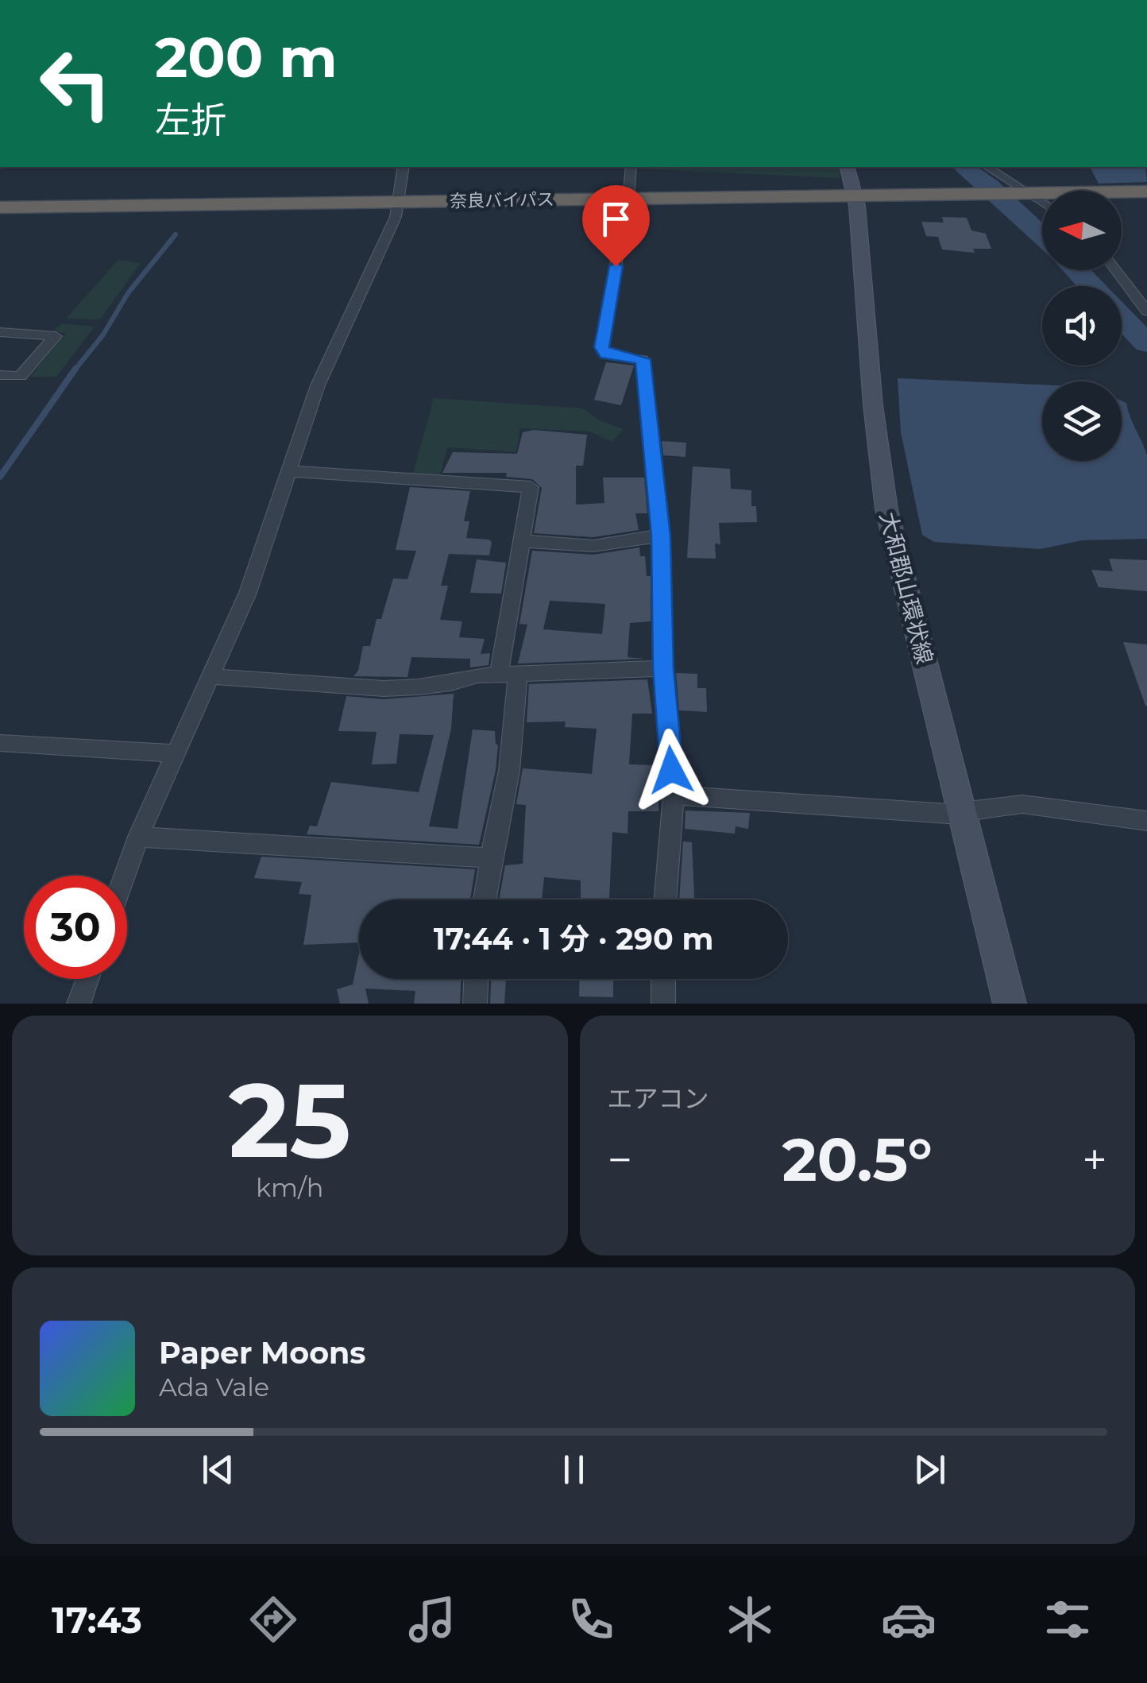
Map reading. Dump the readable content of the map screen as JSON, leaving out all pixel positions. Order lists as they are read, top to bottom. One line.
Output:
{"streets":{"highway":["奈良バイパス"],"main road":["大和郡山環状線"]},"crossings":[["奈良バイパス","大和郡山環状線"]],"north":"left","page":{"turn":["200 m","左折"],"limit":"30","trip":"17:44 · 1 分 · 290 m","tile":[["25","km/h"],"エアコン"],"heat":["−","20.5°","+"],"song":["Paper Moons","Ada Vale"],"tabs":"17:43"}}
